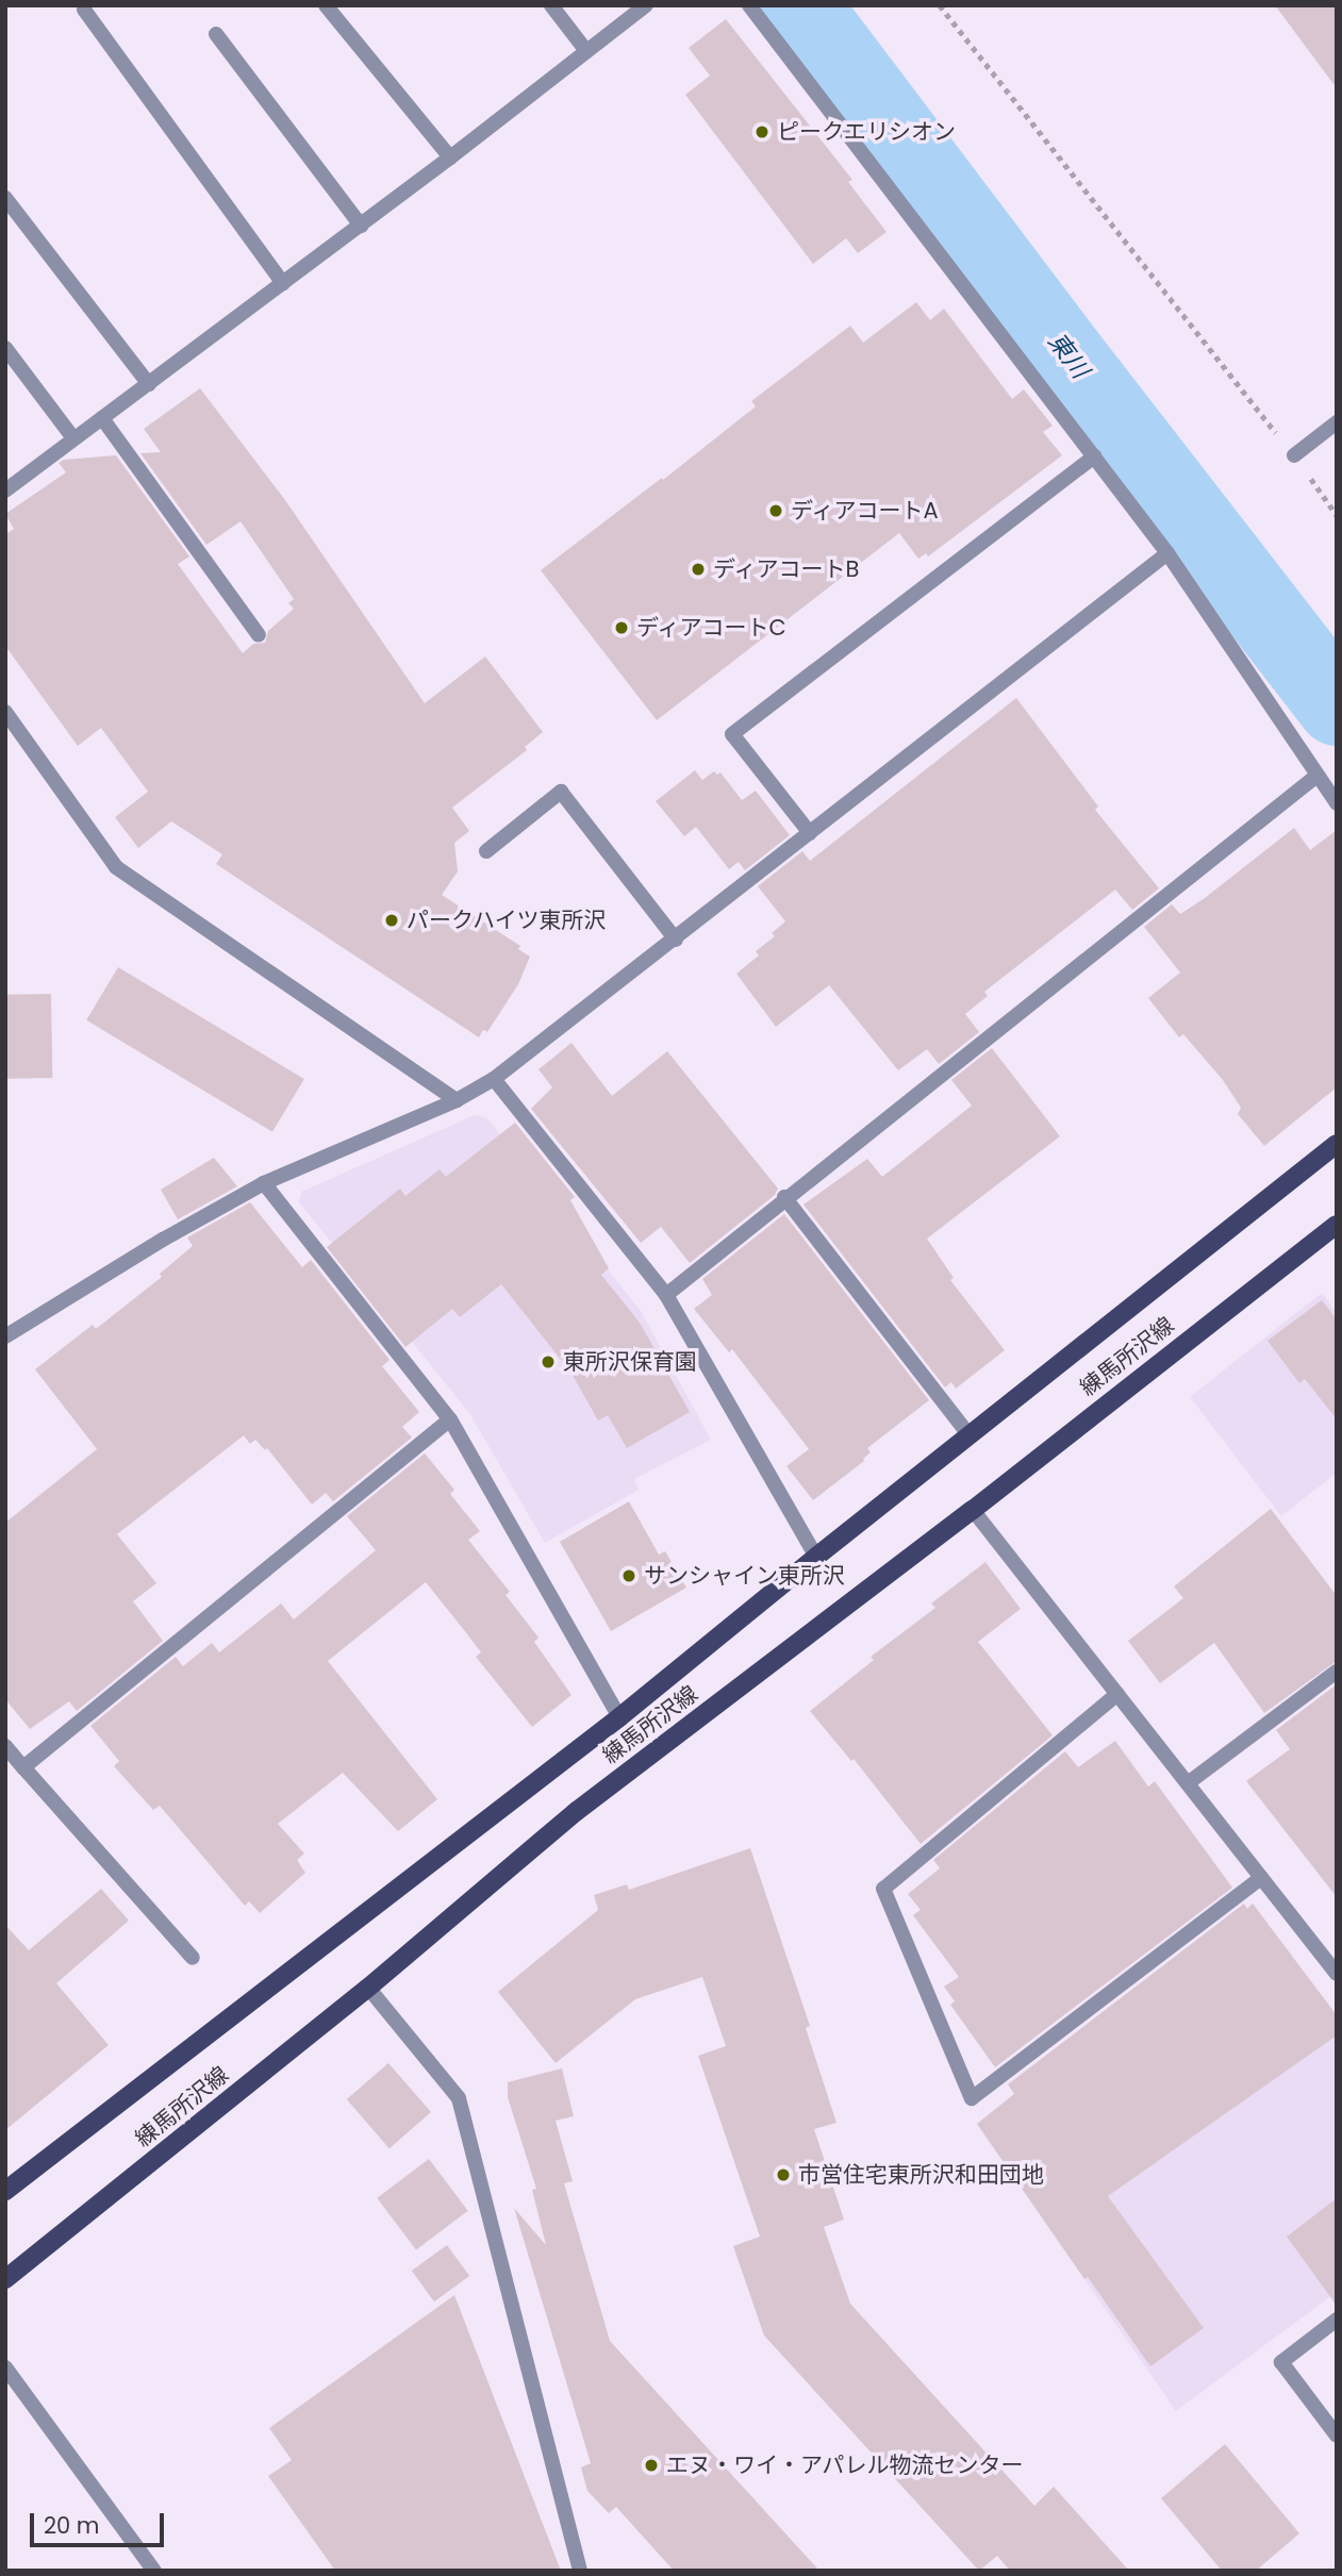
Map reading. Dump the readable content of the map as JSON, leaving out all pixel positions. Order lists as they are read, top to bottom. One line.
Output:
{"streets":{"main road":["練馬所沢線"]},"water":["東川"],"places":["ピークエリシオン","ディアコートA","ディアコートB","ディアコートC","パークハイツ東所沢","東所沢保育園","サンシャイン東所沢","市営住宅東所沢和田団地","エヌ・ワイ・アパレル物流センター"],"scale_bar":"20 m"}
